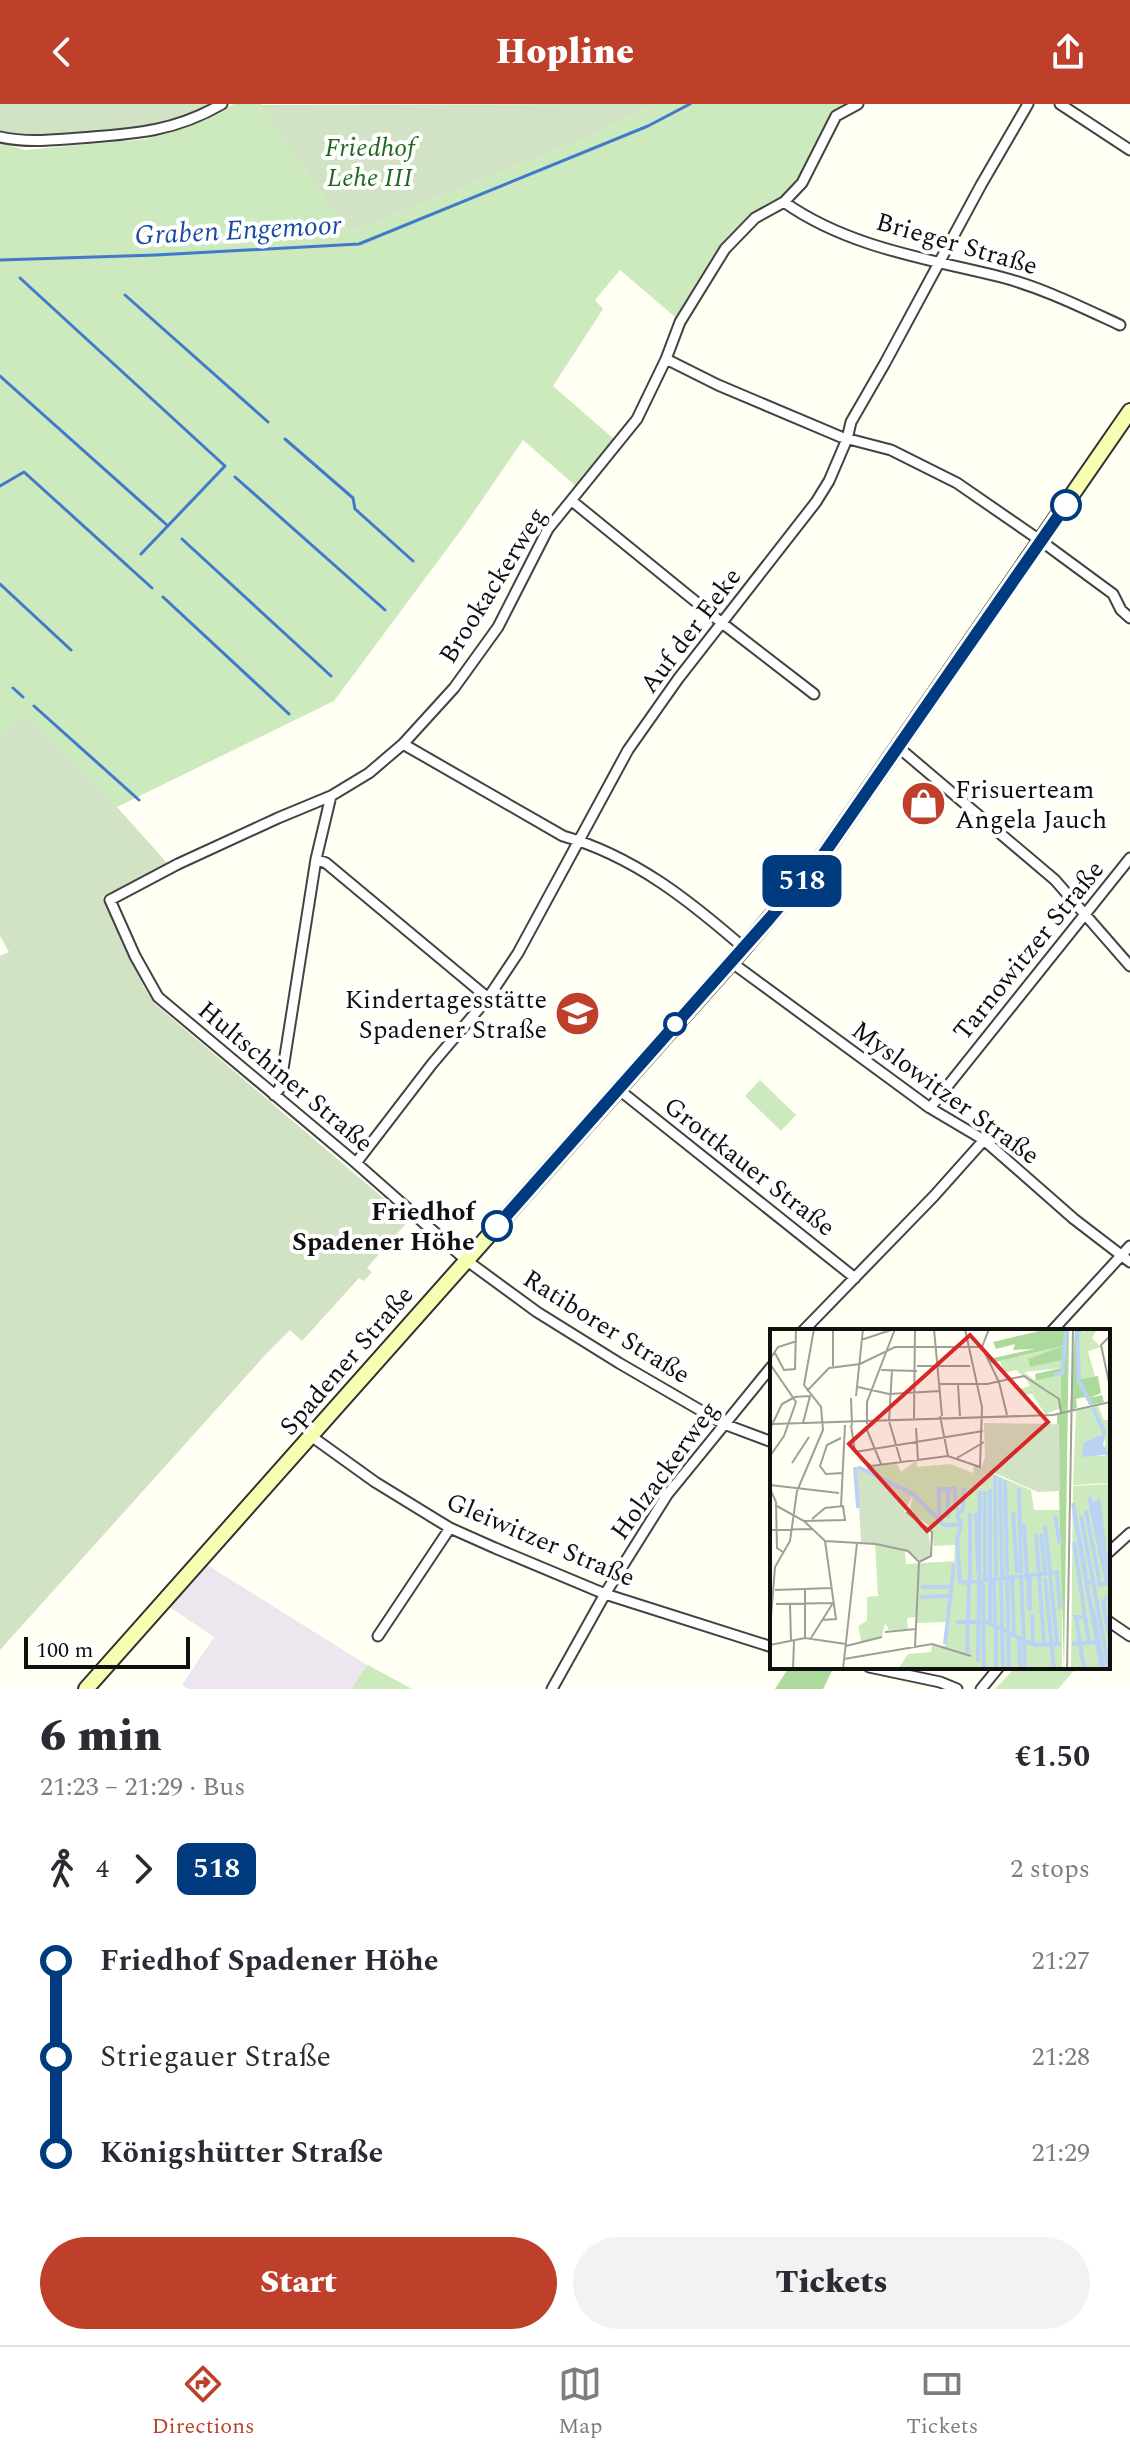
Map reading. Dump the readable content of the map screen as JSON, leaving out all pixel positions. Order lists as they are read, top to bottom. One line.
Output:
{"streets":{"street":["Brieger Straße","Brookackerweg","Auf der Eeke","Tarnowitzer Straße","Hultschiner Straße","Myslowitzer Straße","Grottkauer Straße","Ratiborer Straße","Spadener Straße","Holzackerweg","Gleiwitzer Straße"]},"crossings":[["Brieger Straße","Brookackerweg"],["Brieger Straße","Auf der Eeke"],["Brookackerweg","Hultschiner Straße"],["Auf der Eeke","Hultschiner Straße"],["Tarnowitzer Straße","Myslowitzer Straße"],["Hultschiner Straße","Ratiborer Straße"],["Hultschiner Straße","Spadener Straße"],["Myslowitzer Straße","Spadener Straße"],["Grottkauer Straße","Spadener Straße"],["Ratiborer Straße","Spadener Straße"],["Ratiborer Straße","Holzackerweg"],["Spadener Straße","Gleiwitzer Straße"],["Holzackerweg","Gleiwitzer Straße"]],"water":["Graben Engemoor"],"parks":["Friedhof Lehe III"],"places":{"shop":["Frisuerteam Angela Jauch"],"school or university":["Kindertagesstätte Spadener Straße"],"other":["Friedhof Spadener Höhe"]},"lines":["bus line 518"],"scale_bar":"100 m","page":{"header":"Hopline","on_map":"518","scale":"100 m","heading":["6 min","21:23 – 21:29 · Bus","€1.50"],"legs":["4","518","2 stops"],"list":[{"name":"Friedhof Spadener Höhe","value":"21:27"},{"name":"Striegauer Straße","value":"21:28"},{"name":"Königshütter Straße","value":"21:29"}],"buttons":["Start","Tickets"],"tabs":["Directions","Map","Tickets"]}}
